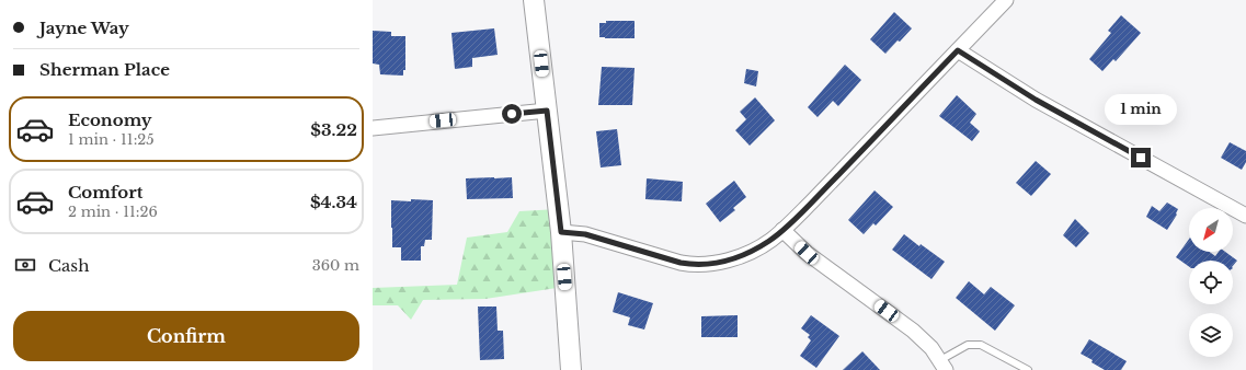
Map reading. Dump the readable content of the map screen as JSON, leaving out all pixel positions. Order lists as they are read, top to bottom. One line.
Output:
{"north":"bottom left","page":{"banner":["Jayne Way","Sherman Place"],"bubble":"1 min","list":[{"name":"Economy","note":"1 min · 11:25","value":"$3.22"},{"name":"Comfort","note":"2 min · 11:26","value":"$4.34"}],"pay":["Cash","360 m"],"buttons":"Confirm"}}
